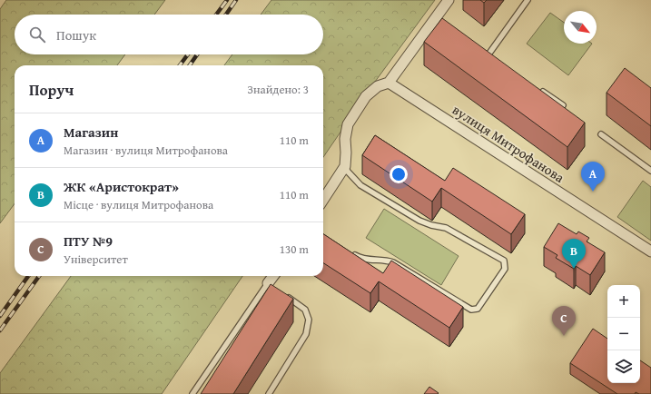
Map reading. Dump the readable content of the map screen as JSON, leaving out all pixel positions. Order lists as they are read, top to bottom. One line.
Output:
{"streets":{"street":["вулиця Митрофанова"]},"north":"bottom right","page":{"search":"Пошук","heading":["Поруч","Знайдено: 3"],"list":[{"mark":"A","name":"Магазин","note":"Магазин · вулиця Митрофанова","value":"110 m"},{"mark":"B","name":"ЖК «Аристократ»","note":"Місце · вулиця Митрофанова","value":"110 m"},{"mark":"C","name":"ПТУ №9","note":"Університет","value":"130 m"}],"pins":["A","B","C"],"map_buttons":["+","−"]}}
